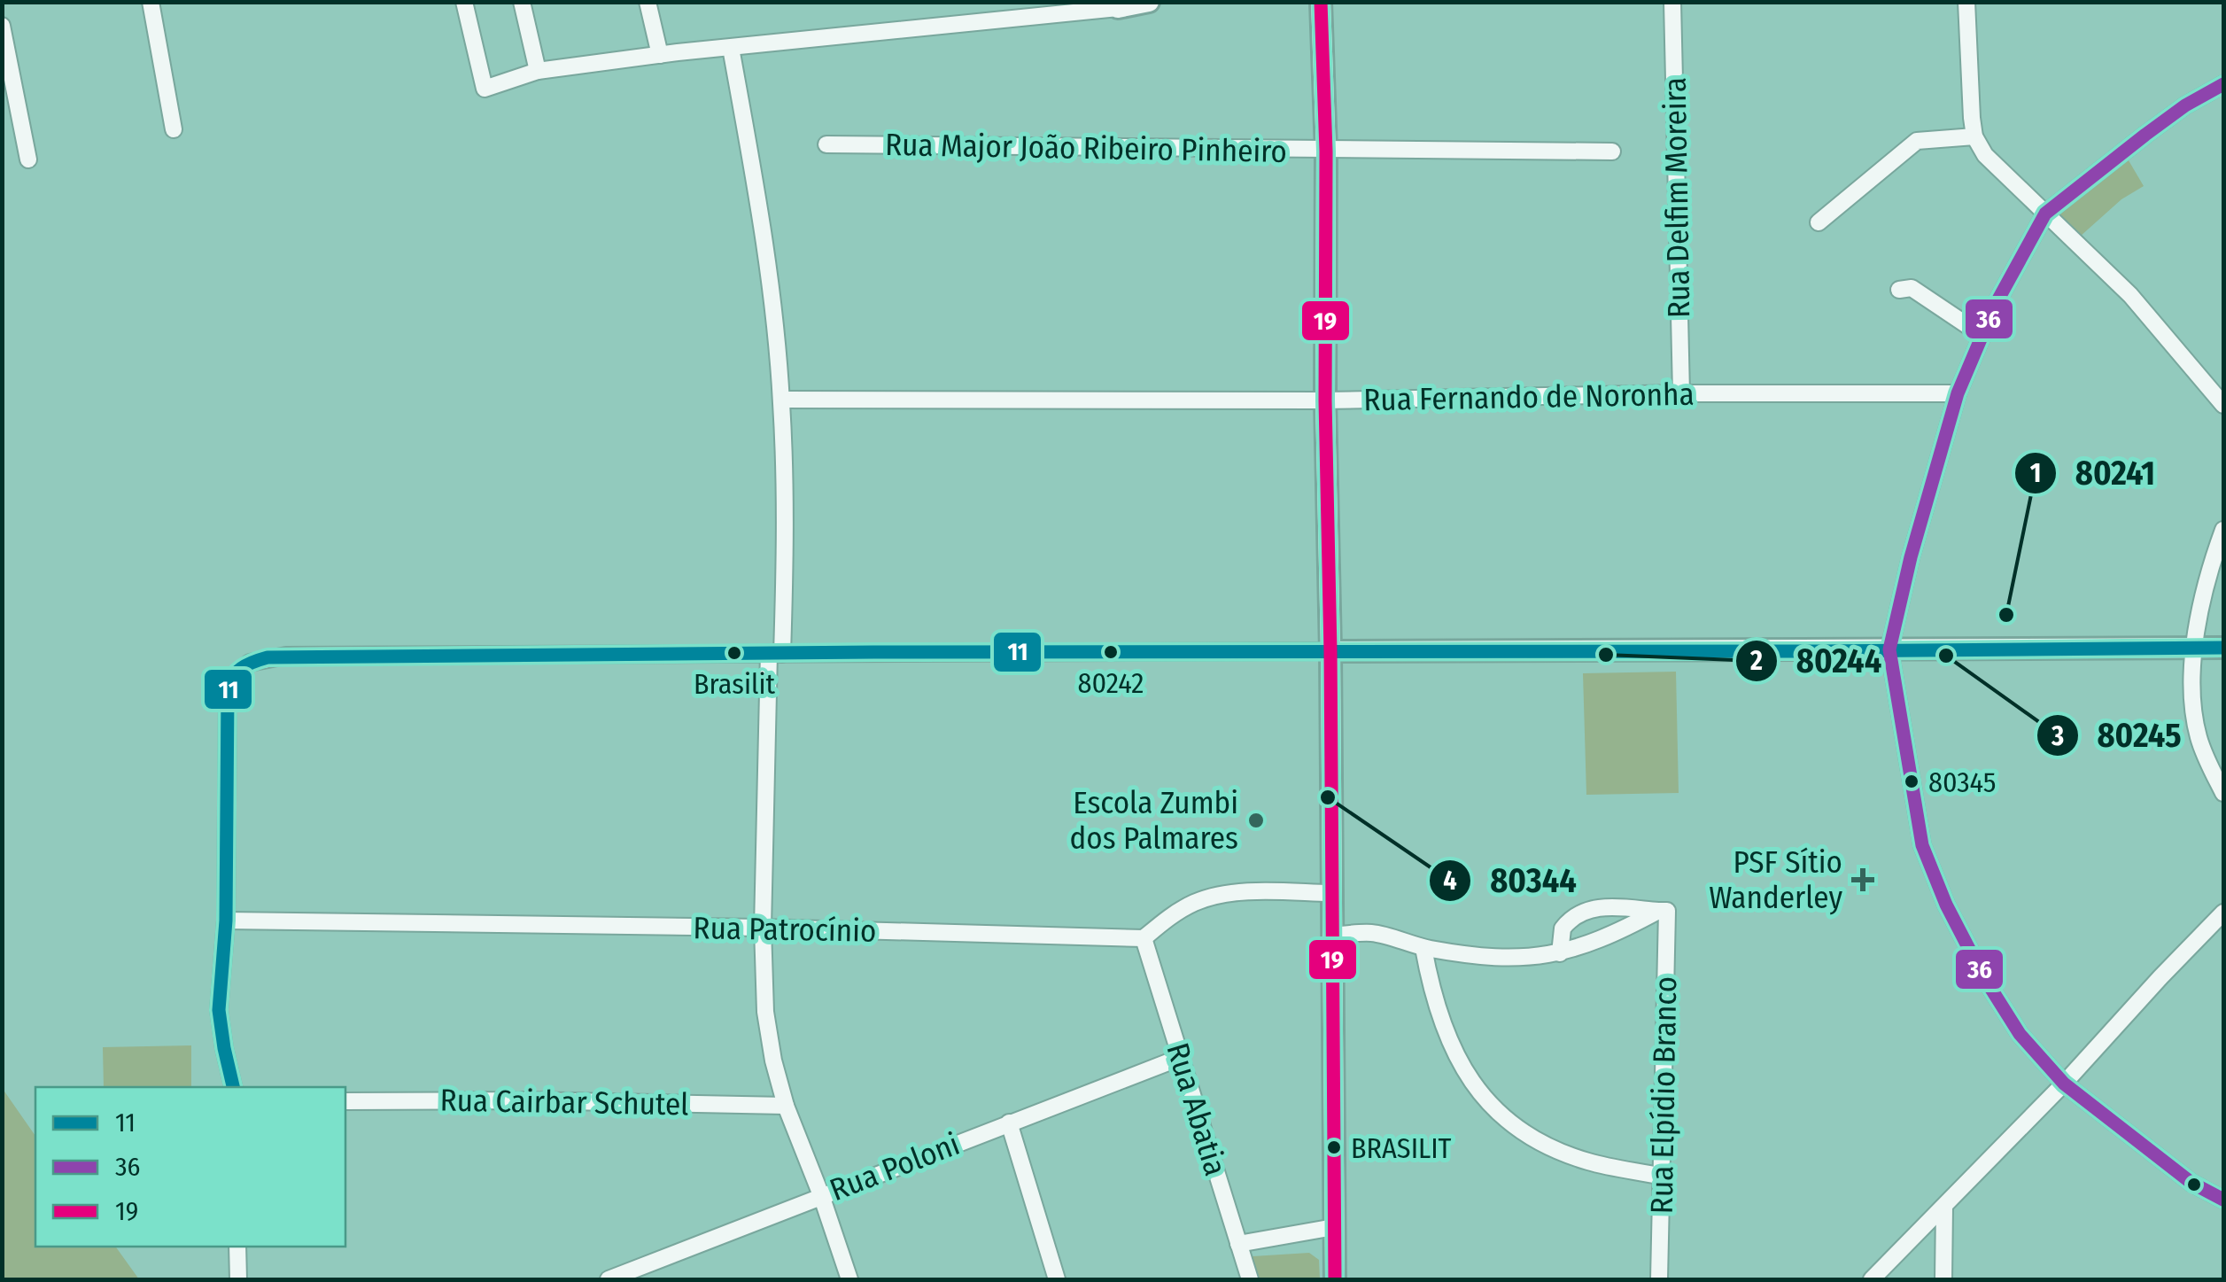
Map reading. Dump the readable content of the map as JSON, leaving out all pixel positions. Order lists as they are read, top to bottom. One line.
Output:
{"streets":{"street":["Rua Major João Ribeiro Pinheiro","Rua Delfim Moreira","Rua Fernando de Noronha","Rua Patrocínio","Rua Elpídio Branco","Rua Cairbar Schutel","Rua Abatia","Rua Poloni"]},"crossings":[["Rua Delfim Moreira","Rua Fernando de Noronha"],["Rua Patrocínio","Rua Abatia"],["Rua Abatia","Rua Poloni"]],"places":{"other":["80241","80242","Brasilit","80244","80245","80345","80344","Escola Zumbi dos Palmares","BRASILIT"],"health":["PSF Sítio Wanderley"]},"lines":["transit line 19","transit line 36","transit line 11"],"legend":["11","36","19"]}
